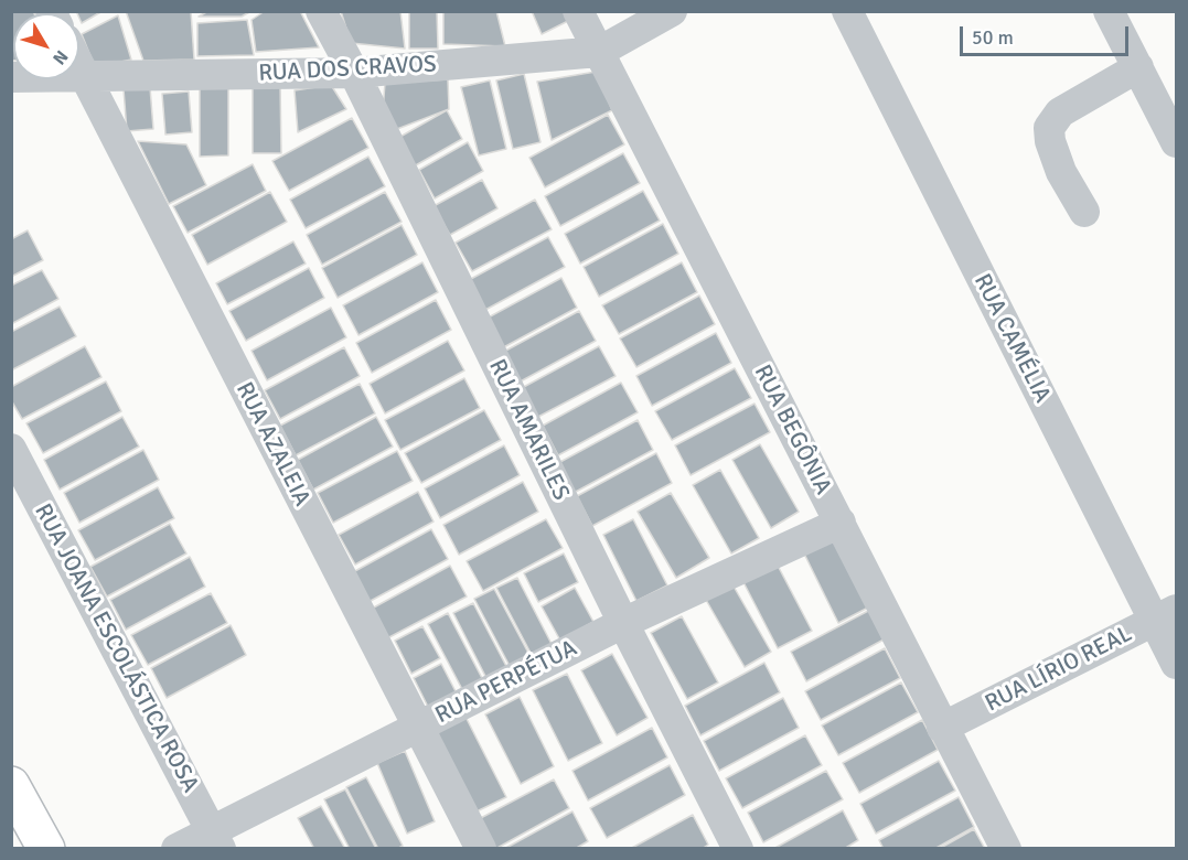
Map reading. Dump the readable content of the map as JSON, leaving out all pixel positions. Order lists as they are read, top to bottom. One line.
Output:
{"streets":{"street":["RUA DOS CRAVOS","RUA CAMÉLIA","RUA AMARILES","RUA BEGÔNIA","RUA AZALEIA","RUA JOANA ESCOLÁSTICA ROSA","RUA LÍRIO REAL","RUA PERPÉTUA"]},"crossings":[["RUA DOS CRAVOS","RUA AMARILES"],["RUA DOS CRAVOS","RUA BEGÔNIA"],["RUA DOS CRAVOS","RUA AZALEIA"],["RUA CAMÉLIA","RUA LÍRIO REAL"],["RUA AMARILES","RUA PERPÉTUA"],["RUA BEGÔNIA","RUA LÍRIO REAL"],["RUA BEGÔNIA","RUA PERPÉTUA"],["RUA AZALEIA","RUA PERPÉTUA"],["RUA JOANA ESCOLÁSTICA ROSA","RUA PERPÉTUA"]],"scale_bar":"50 m","north":"bottom right"}
